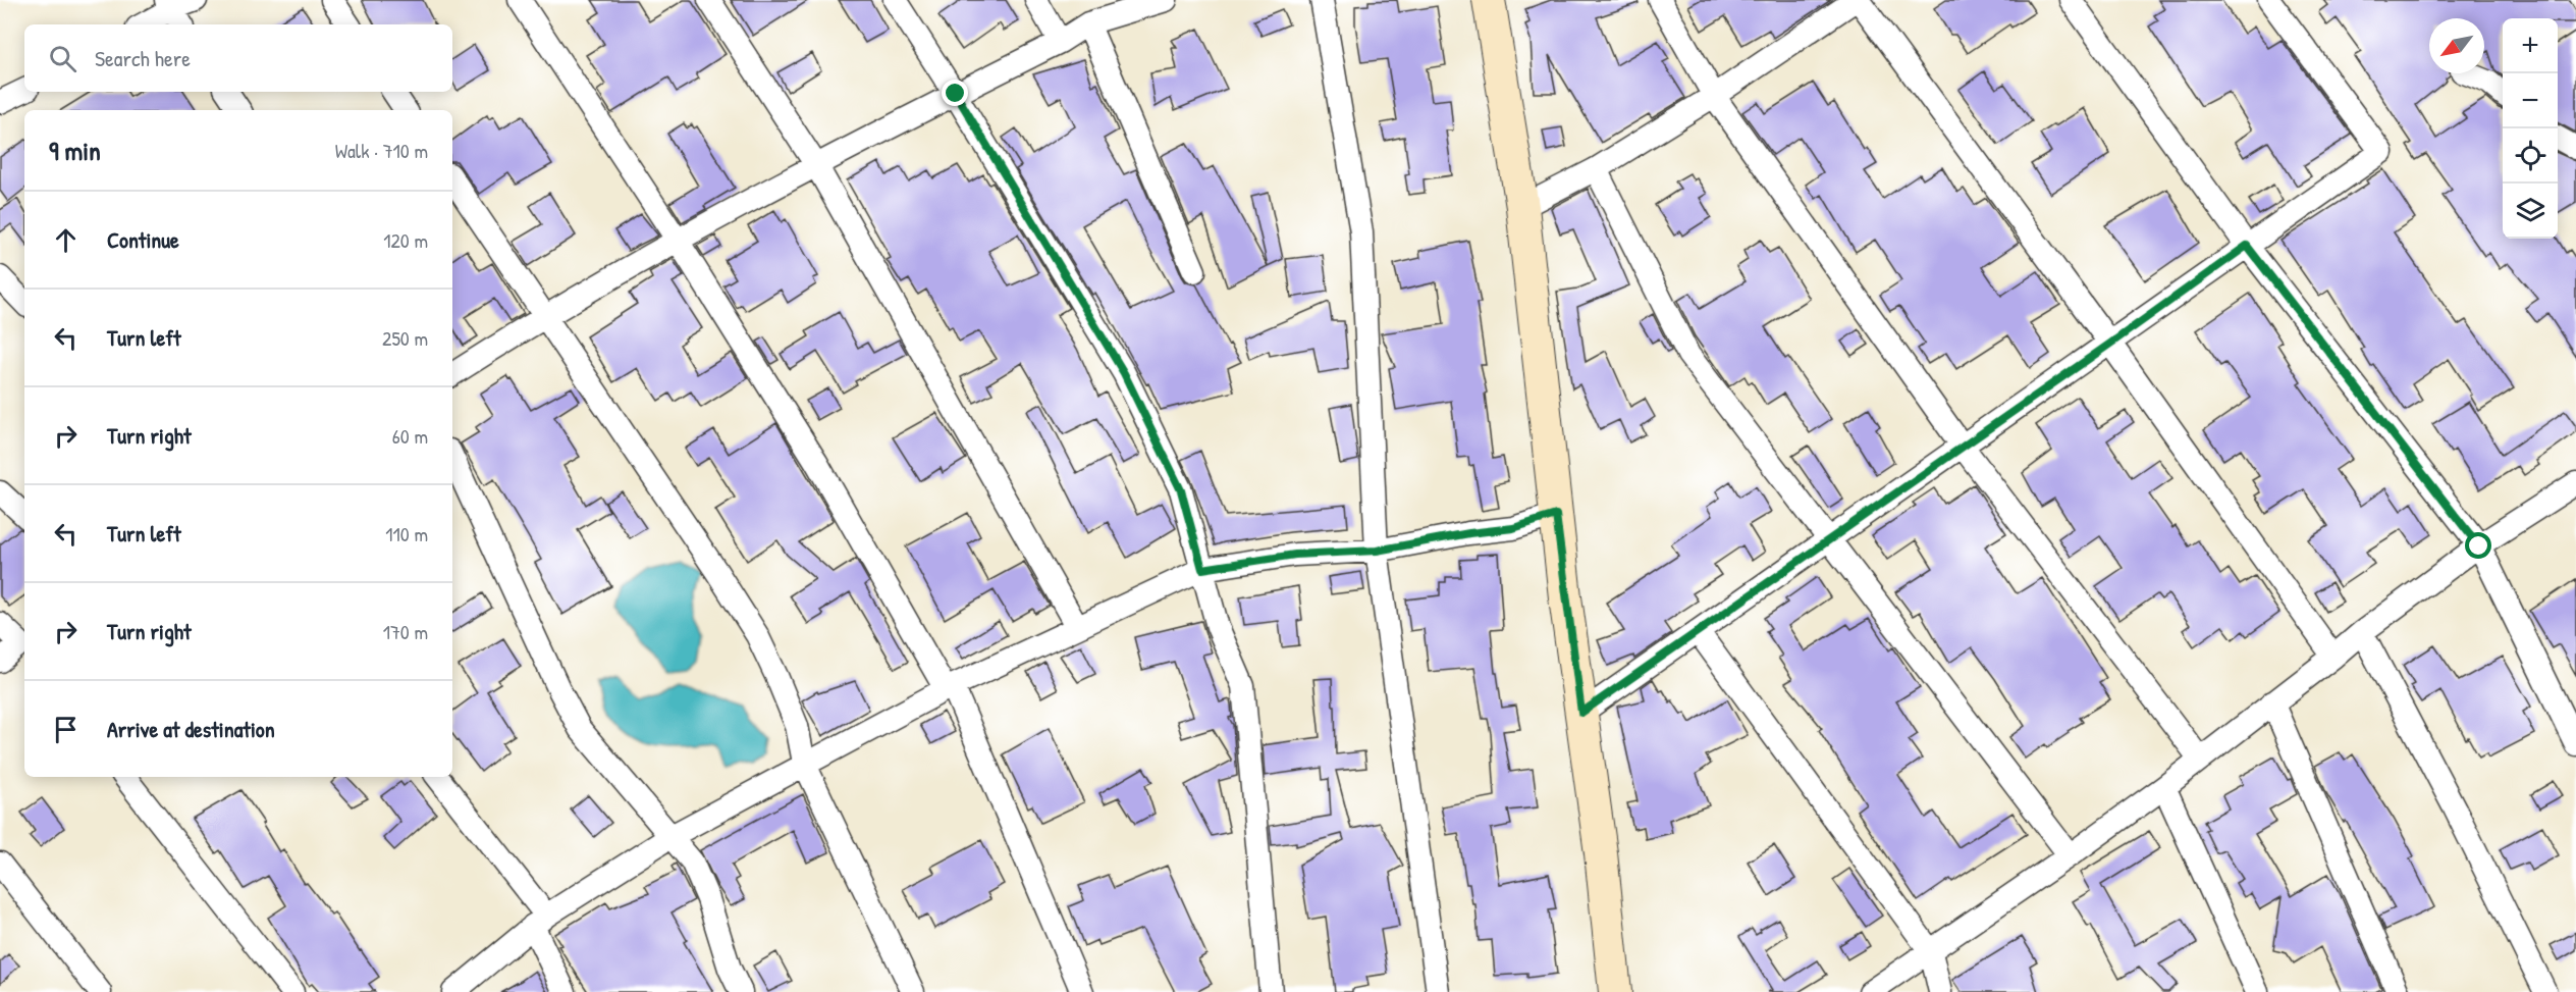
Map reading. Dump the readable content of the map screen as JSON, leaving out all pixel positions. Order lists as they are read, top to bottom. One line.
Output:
{"north":"bottom left","page":{"map_buttons":["+","−"],"search":"Search here","heading":["9 min","Walk · 710 m"],"list":[["Continue","120 m"],["Turn left","250 m"],["Turn right","60 m"],["Turn left","110 m"],["Turn right","170 m"],"Arrive at destination"]}}
